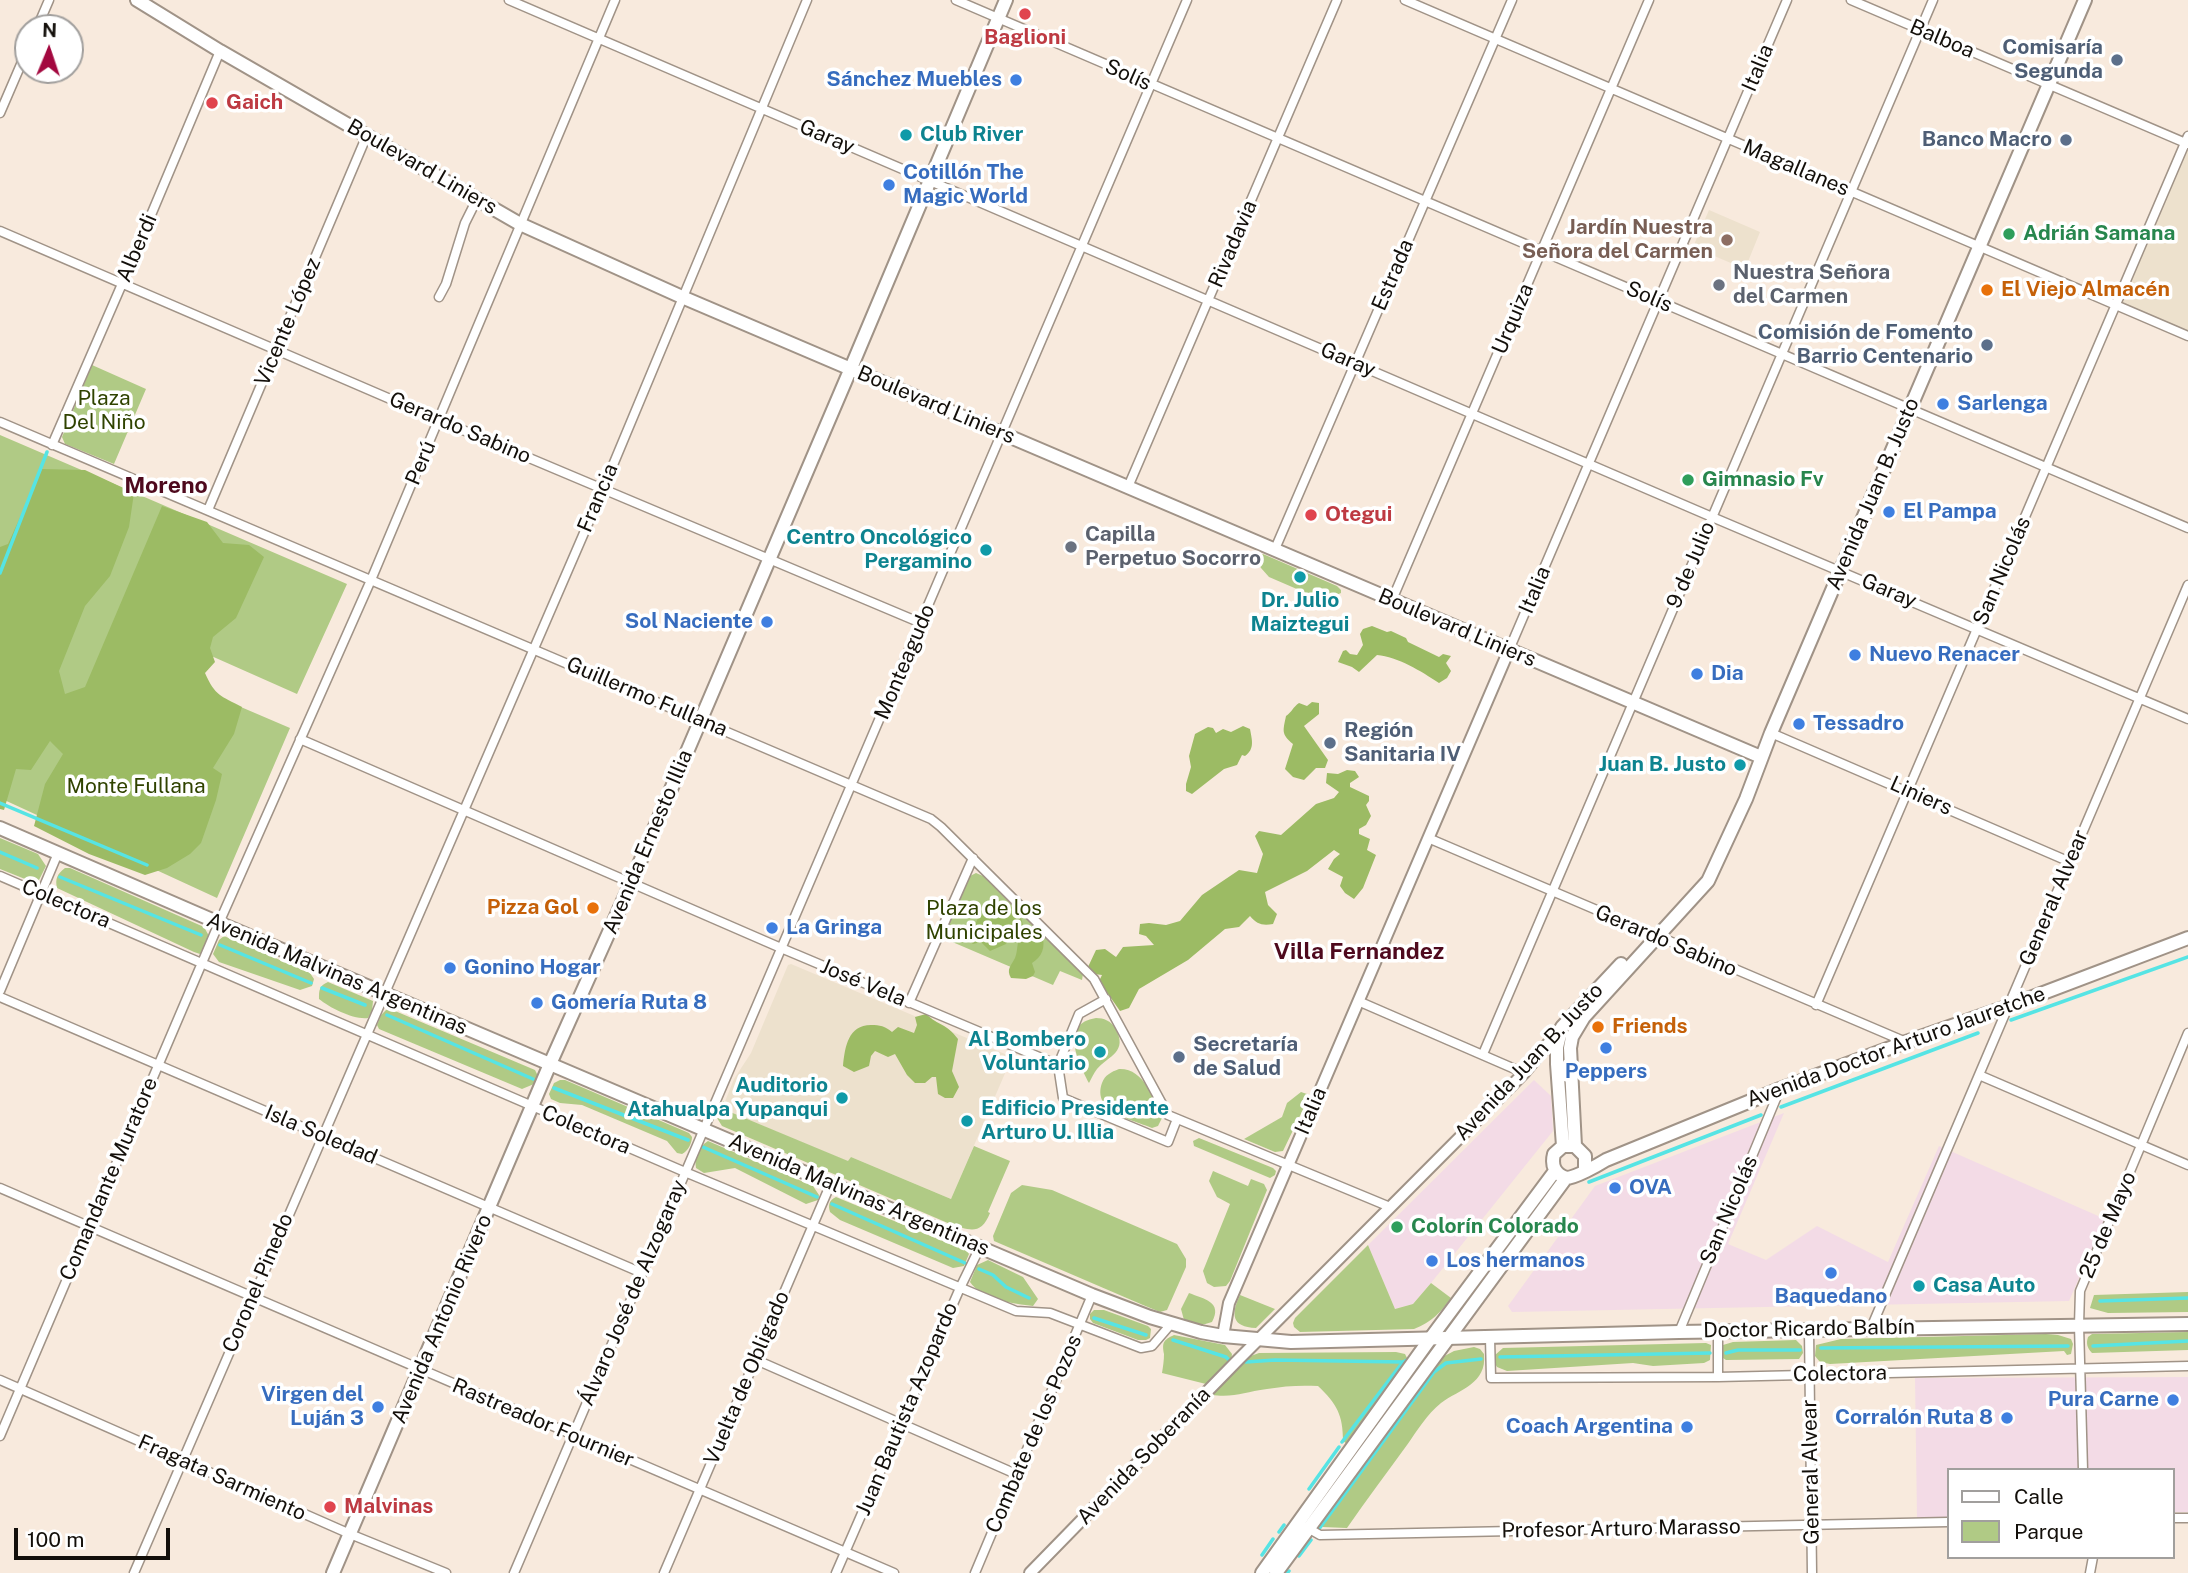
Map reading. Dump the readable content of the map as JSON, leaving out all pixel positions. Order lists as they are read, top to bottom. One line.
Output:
{"streets":{"main road":["Boulevard Liniers","Avenida Juan B. Justo","Avenida Ernesto Illia","Avenida Malvinas Argentinas","Avenida Doctor Arturo Jauretche","Avenida Antonio Rivero","Doctor Ricardo Balbín"],"street":["Balboa","Italia","Solís","Garay","Magallanes","Rivadavia","Alberdi","Estrada","Urquiza","Vicente López","Gerardo Sabino","Perú","Francia","9 de Julio","San Nicolás","Monteagudo","Guillermo Fullana","Liniers","General Alvear","Colectora","José Vela","Isla Soledad","Comandante Muratore","25 de Mayo","Coronel Pinedo","Álvaro José de Alzogaray","Vuelta de Obligado","Juan Bautista Azopardo","Rastreador Fournier","Combate de los Pozos","Avenida Soberanía","Fragata Sarmiento","Profesor Arturo Marasso"]},"crossings":[["Balboa","Avenida Juan B. Justo"],["Balboa","9 de Julio"],["Balboa","San Nicolás"],["Italia","Solís"],["Italia","Garay"],["Italia","Boulevard Liniers"],["Italia","Magallanes"],["Italia","Gerardo Sabino"],["Italia","Avenida Malvinas Argentinas"],["Solís","Rivadavia"],["Solís","Estrada"],["Solís","Urquiza"],["Solís","Avenida Juan B. Justo"],["Solís","9 de Julio"],["Solís","San Nicolás"],["Solís","Monteagudo"],["Solís","Avenida Ernesto Illia"],["Garay","Rivadavia"],["Garay","Estrada"],["Garay","Urquiza"],["Garay","Perú"],["Garay","Avenida Juan B. Justo"],["Garay","Francia"],["Garay","9 de Julio"],["Garay","San Nicolás"],["Garay","Monteagudo"],["Garay","Avenida Ernesto Illia"],["Garay","General Alvear"],["Boulevard Liniers","Rivadavia"],["Boulevard Liniers","Alberdi"],["Boulevard Liniers","Estrada"],["Boulevard Liniers","Urquiza"],["Boulevard Liniers","Vicente López"],["Boulevard Liniers","Perú"],["Boulevard Liniers","Avenida Juan B. Justo"],["Boulevard Liniers","Francia"],["Boulevard Liniers","9 de Julio"],["Boulevard Liniers","Monteagudo"],["Boulevard Liniers","Avenida Ernesto Illia"],["Magallanes","Estrada"],["Magallanes","Urquiza"],["Magallanes","Avenida Juan B. Justo"],["Magallanes","9 de Julio"],["Magallanes","San Nicolás"],["Alberdi","Gerardo Sabino"],["Alberdi","Guillermo Fullana"],["Vicente López","Gerardo Sabino"],["Vicente López","Guillermo Fullana"],["Gerardo Sabino","Perú"],["Gerardo Sabino","Avenida Juan B. Justo"],["Gerardo Sabino","Francia"],["Gerardo Sabino","9 de Julio"],["Gerardo Sabino","San Nicolás"],["Gerardo Sabino","Monteagudo"],["Gerardo Sabino","Avenida Ernesto Illia"],["Gerardo Sabino","Avenida Doctor Arturo Jauretche"],["Perú","Guillermo Fullana"],["Perú","Avenida Malvinas Argentinas"],["Perú","José Vela"],["Perú","Comandante Muratore"],["Avenida Juan B. Justo","Liniers"],["Avenida Juan B. Justo","Avenida Malvinas Argentinas"],["Avenida Juan B. Justo","Avenida Doctor Arturo Jauretche"],["Avenida Juan B. Justo","Avenida Soberanía"],["Francia","Guillermo Fullana"],["Francia","Avenida Malvinas Argentinas"],["Francia","José Vela"],["Francia","Coronel Pinedo"],["San Nicolás","Liniers"],["San Nicolás","Avenida Doctor Arturo Jauretche"],["San Nicolás","Doctor Ricardo Balbín"],["Monteagudo","Guillermo Fullana"],["Monteagudo","Avenida Malvinas Argentinas"],["Monteagudo","José Vela"],["Monteagudo","Álvaro José de Alzogaray"],["Guillermo Fullana","Avenida Ernesto Illia"],["Liniers","General Alvear"],["Avenida Ernesto Illia","Avenida Malvinas Argentinas"],["Avenida Ernesto Illia","José Vela"],["Avenida Ernesto Illia","Avenida Antonio Rivero"],["General Alvear","Colectora"],["General Alvear","Avenida Doctor Arturo Jauretche"],["General Alvear","Doctor Ricardo Balbín"],["General Alvear","Profesor Arturo Marasso"],["Colectora","Avenida Malvinas Argentinas"],["Colectora","Comandante Muratore"],["Colectora","25 de Mayo"],["Colectora","Coronel Pinedo"],["Colectora","Álvaro José de Alzogaray"],["Colectora","Avenida Antonio Rivero"],["Colectora","Doctor Ricardo Balbín"],["Colectora","Vuelta de Obligado"],["Colectora","Juan Bautista Azopardo"],["Colectora","Combate de los Pozos"],["Avenida Malvinas Argentinas","Comandante Muratore"],["Avenida Malvinas Argentinas","Coronel Pinedo"],["Avenida Malvinas Argentinas","Álvaro José de Alzogaray"],["Avenida Malvinas Argentinas","Avenida Antonio Rivero"],["Avenida Malvinas Argentinas","Doctor Ricardo Balbín"],["Avenida Malvinas Argentinas","Vuelta de Obligado"],["Avenida Malvinas Argentinas","Juan Bautista Azopardo"],["Avenida Malvinas Argentinas","Combate de los Pozos"],["Avenida Malvinas Argentinas","Avenida Soberanía"],["Isla Soledad","Comandante Muratore"],["Isla Soledad","Coronel Pinedo"],["Isla Soledad","Álvaro José de Alzogaray"],["Isla Soledad","Avenida Antonio Rivero"],["Comandante Muratore","Rastreador Fournier"],["Comandante Muratore","Fragata Sarmiento"],["25 de Mayo","Doctor Ricardo Balbín"],["Coronel Pinedo","Rastreador Fournier"],["Coronel Pinedo","Fragata Sarmiento"],["Álvaro José de Alzogaray","Rastreador Fournier"],["Avenida Antonio Rivero","Rastreador Fournier"],["Avenida Antonio Rivero","Fragata Sarmiento"],["Vuelta de Obligado","Rastreador Fournier"],["Juan Bautista Azopardo","Rastreador Fournier"]],"districts":["Moreno","Villa Fernandez"],"parks":["Plaza Del Niño","Monte Fullana","Plaza de los Municipales"],"places":["Baglioni","Comisaría Segunda","Sánchez Muebles","Gaich","Club River","Banco Macro","Cotillón The Magic World","Adrián Samana","Jardín Nuestra Señora del Carmen","Nuestra Señora del Carmen","El Viejo Almacén","Comisión de Fomento Barrio Centenario","Sarlenga","Gimnasio Fv","El Pampa","Otegui","Capilla Perpetuo Socorro","Centro Oncológico Pergamino","Dr. Julio Maiztegui","Sol Naciente","Nuevo Renacer","Dia","Tessadro","Región Sanitaria IV","Juan B. Justo","Pizza Gol","La Gringa","Gonino Hogar","Gomería Ruta 8","Friends","Peppers","Al Bombero Voluntario","Secretaría de Salud","Auditorio Atahualpa Yupanqui","Edificio Presidente Arturo U. Illia","OVA","Colorín Colorado","Los hermanos","Baquedano","Casa Auto","Pura Carne","Virgen del Luján 3","Corralón Ruta 8","Coach Argentina","Malvinas"],"legend":["Calle","Parque"],"scale_bar":"100 m","north":"top"}
